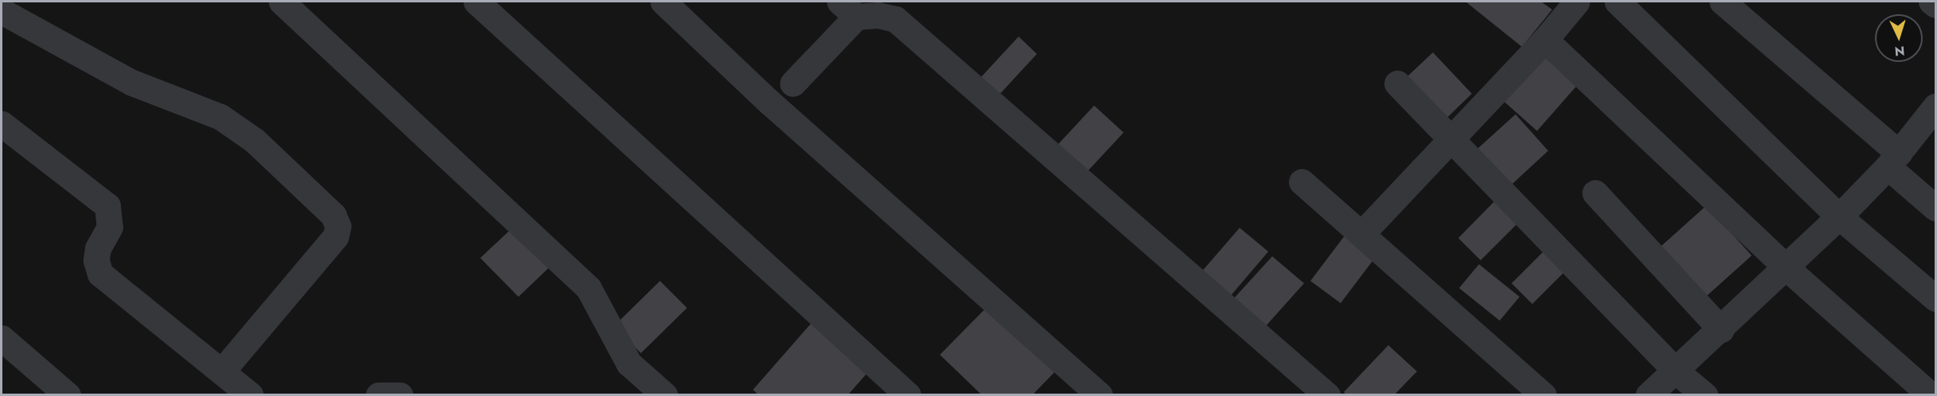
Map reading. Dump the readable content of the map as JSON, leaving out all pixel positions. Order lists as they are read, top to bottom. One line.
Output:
{"north":"bottom"}
